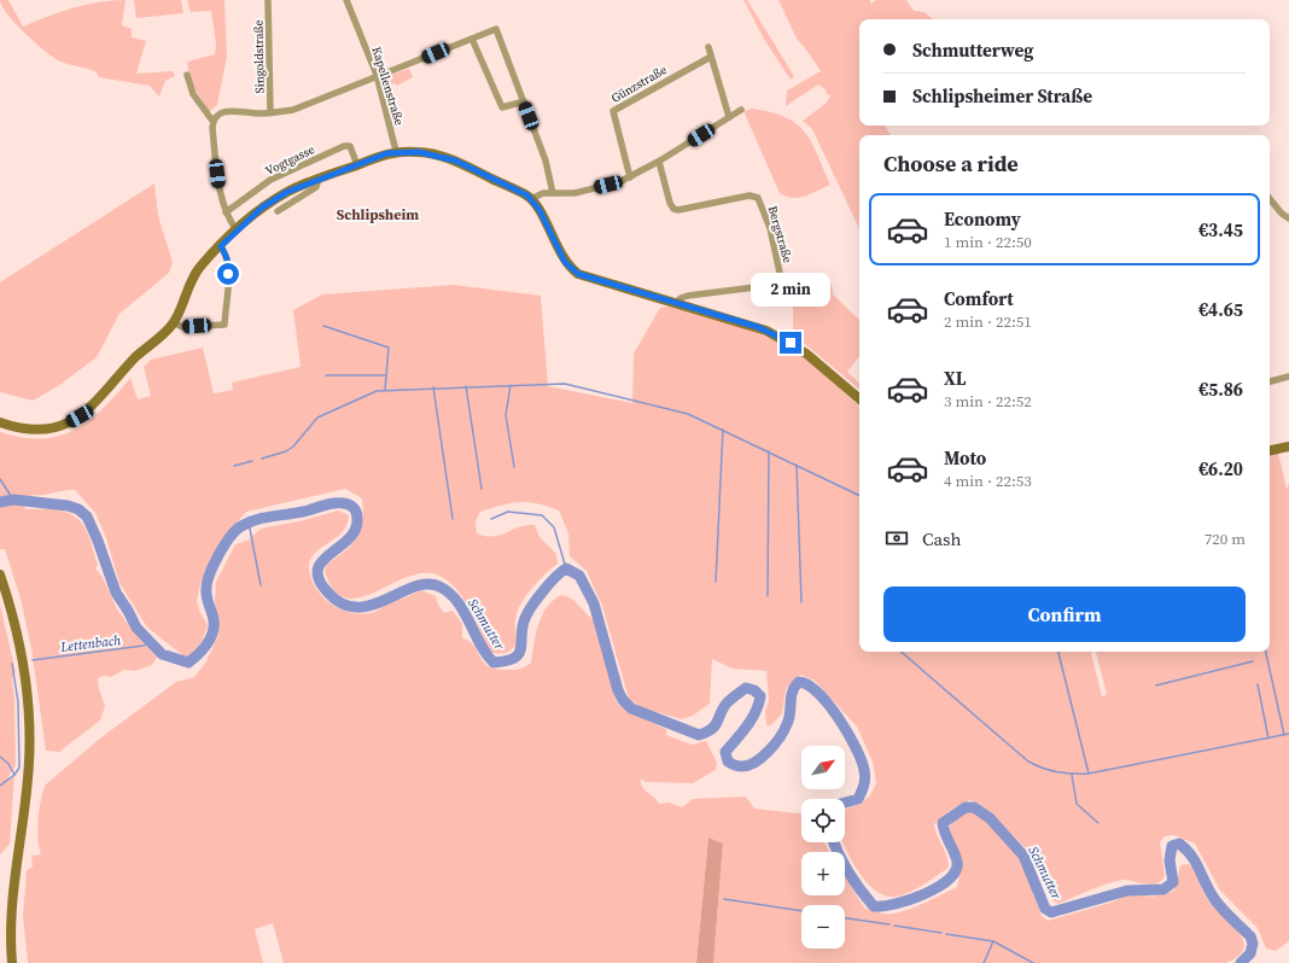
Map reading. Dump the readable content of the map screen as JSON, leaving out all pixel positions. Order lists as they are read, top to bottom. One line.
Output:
{"streets":{"street":["Singoldstraße","Günzstraße","Kapellenstraße","Vogtgasse","Bergstraße"]},"districts":["Schlipsheim"],"water":["Schmutter","Lettenbach"],"north":"top right","page":{"banner":["Schmutterweg","Schlipsheimer Straße"],"heading":"Choose a ride","list":[{"name":"Economy","note":"1 min · 22:50","value":"€3.45"},{"name":"Comfort","note":"2 min · 22:51","value":"€4.65"},{"name":"XL","note":"3 min · 22:52","value":"€5.86"},{"name":"Moto","note":"4 min · 22:53","value":"€6.20"}],"bubble":"2 min","pay":["Cash","720 m"],"buttons":"Confirm","map_buttons":["+","−"]}}
